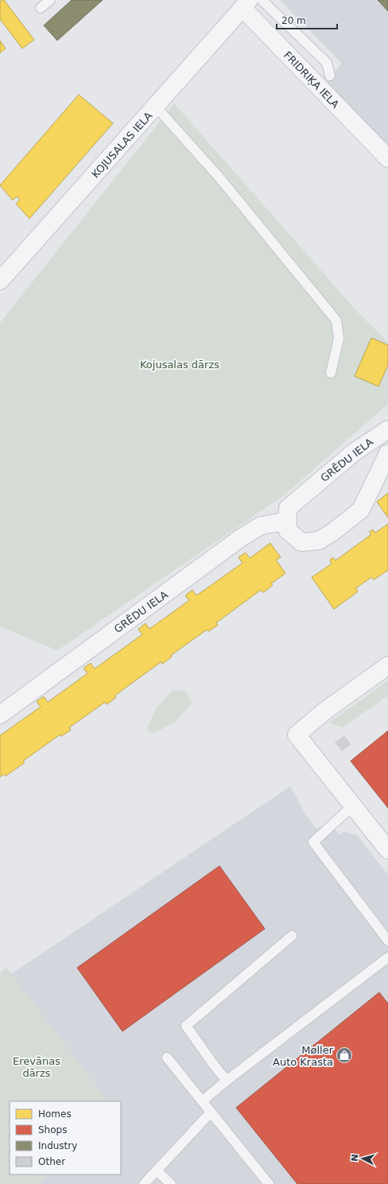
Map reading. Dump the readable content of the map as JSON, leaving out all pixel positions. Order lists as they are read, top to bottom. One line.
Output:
{"streets":{"street":["FRIDRIĶA IELA","KOJUSALAS IELA","GRĒDU IELA"]},"crossings":[["FRIDRIĶA IELA","KOJUSALAS IELA"]],"parks":["Kojusalas dārzs","Erevānas dārzs"],"places":{"shop":["Møller Auto Krasta"]},"legend":["Homes","Shops","Industry","Other"],"scale_bar":"20 m","north":"left"}
